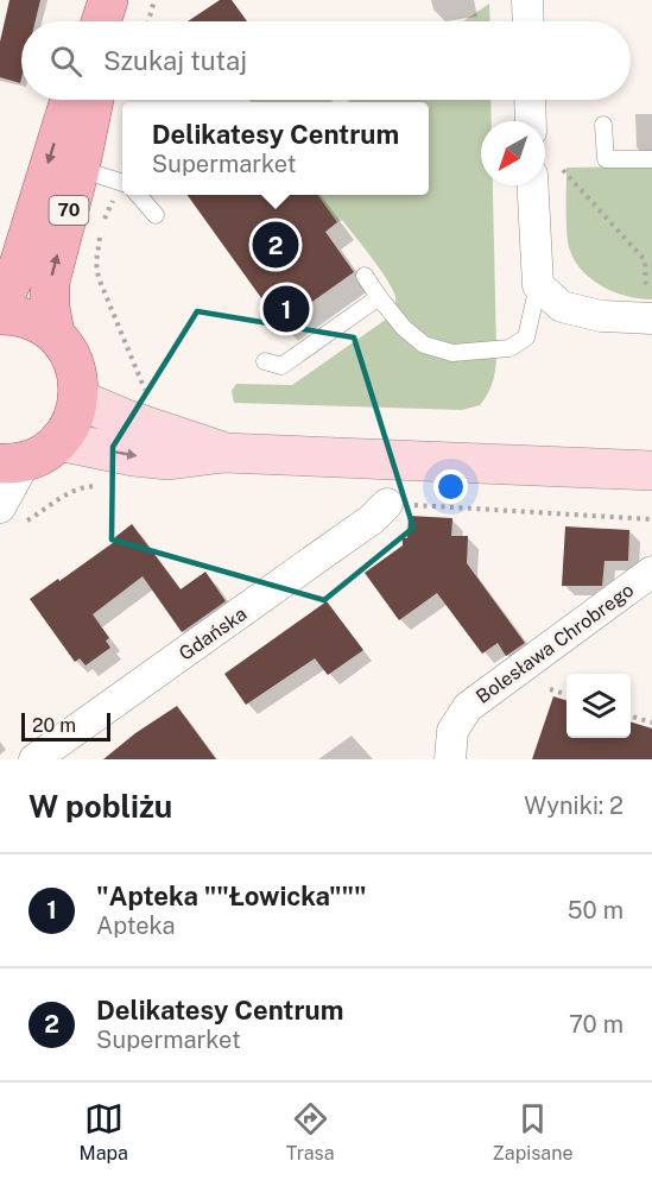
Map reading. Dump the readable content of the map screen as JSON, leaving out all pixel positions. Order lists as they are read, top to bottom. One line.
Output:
{"streets":{"main road":["70"],"street":["Gdańska","Bolesława Chrobrego"]},"scale_bar":"20 m","north":"bottom left","page":{"search":"Szukaj tutaj","popup":["Delikatesy Centrum","Supermarket"],"pins":["2","1"],"scale":"20 m","heading":["W pobliżu","Wyniki: 2"],"list":[{"mark":"1","name":"\"Apteka \"\"Łowicka\"\"\"","note":"Apteka","value":"50 m"},{"mark":"2","name":"Delikatesy Centrum","note":"Supermarket","value":"70 m"}],"nav":["Mapa","Trasa","Zapisane"]}}
